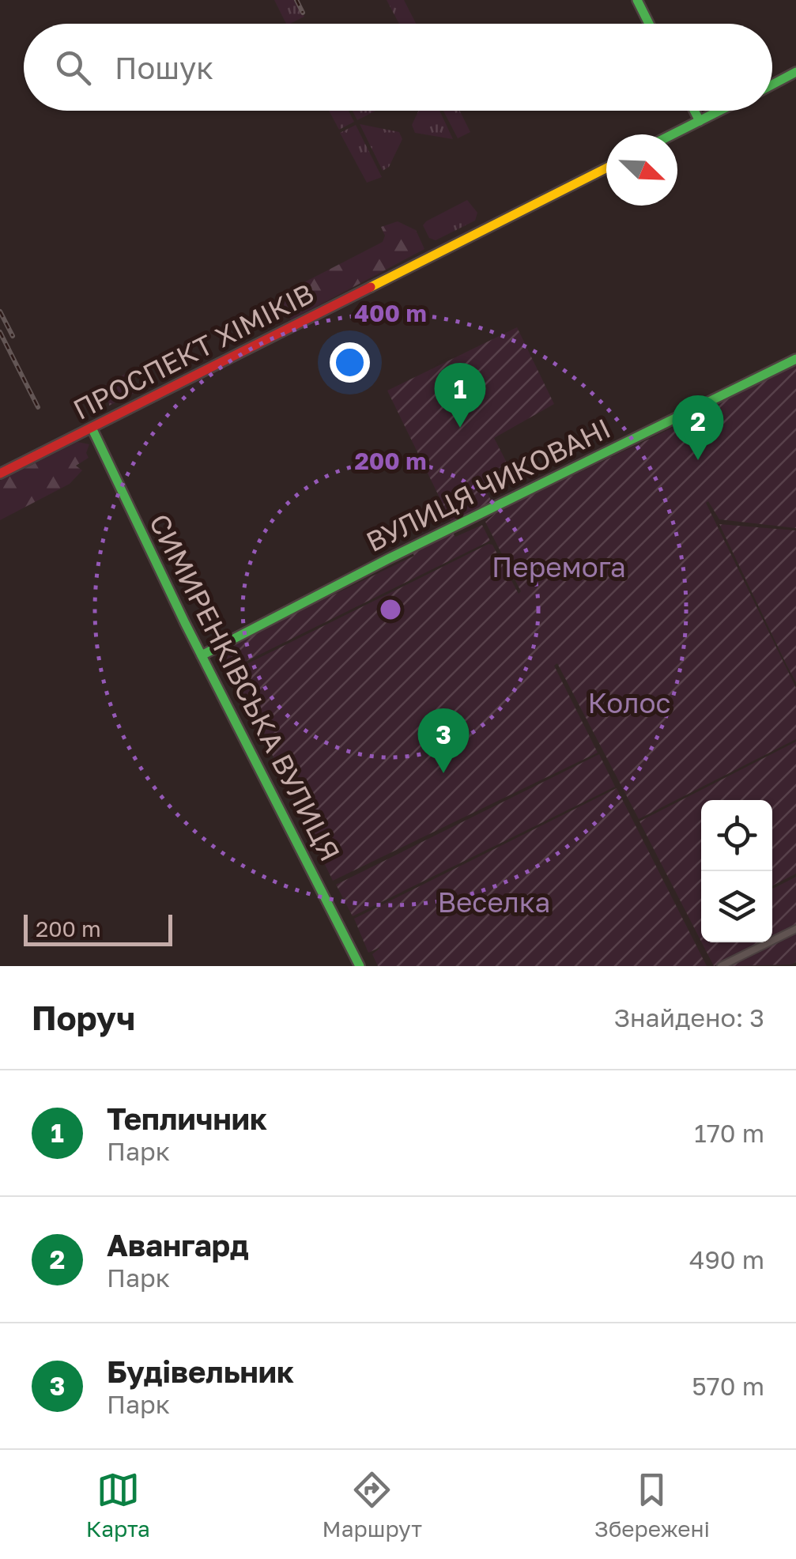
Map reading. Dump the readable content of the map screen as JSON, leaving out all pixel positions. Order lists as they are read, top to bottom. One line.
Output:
{"streets":{"main road":["ПРОСПЕКТ ХІМІКІВ","ВУЛИЦЯ ЧИКОВАНІ","СИМИРЕНКІВСЬКА ВУЛИЦЯ"]},"crossings":[["ПРОСПЕКТ ХІМІКІВ","СИМИРЕНКІВСЬКА ВУЛИЦЯ"],["ВУЛИЦЯ ЧИКОВАНІ","СИМИРЕНКІВСЬКА ВУЛИЦЯ"]],"parks":["Перемога","Колос","Веселка"],"scale_bar":"200 m","north":"bottom right","page":{"search":"Пошук","pins":["1","2","3"],"scale":"200 m","heading":["Поруч","Знайдено: 3"],"list":[{"mark":"1","name":"Тепличник","note":"Парк","value":"170 m"},{"mark":"2","name":"Авангард","note":"Парк","value":"490 m"},{"mark":"3","name":"Будівельник","note":"Парк","value":"570 m"}],"nav":["Карта","Маршрут","Збережені"]},"rings":["400 m","200 m"]}
